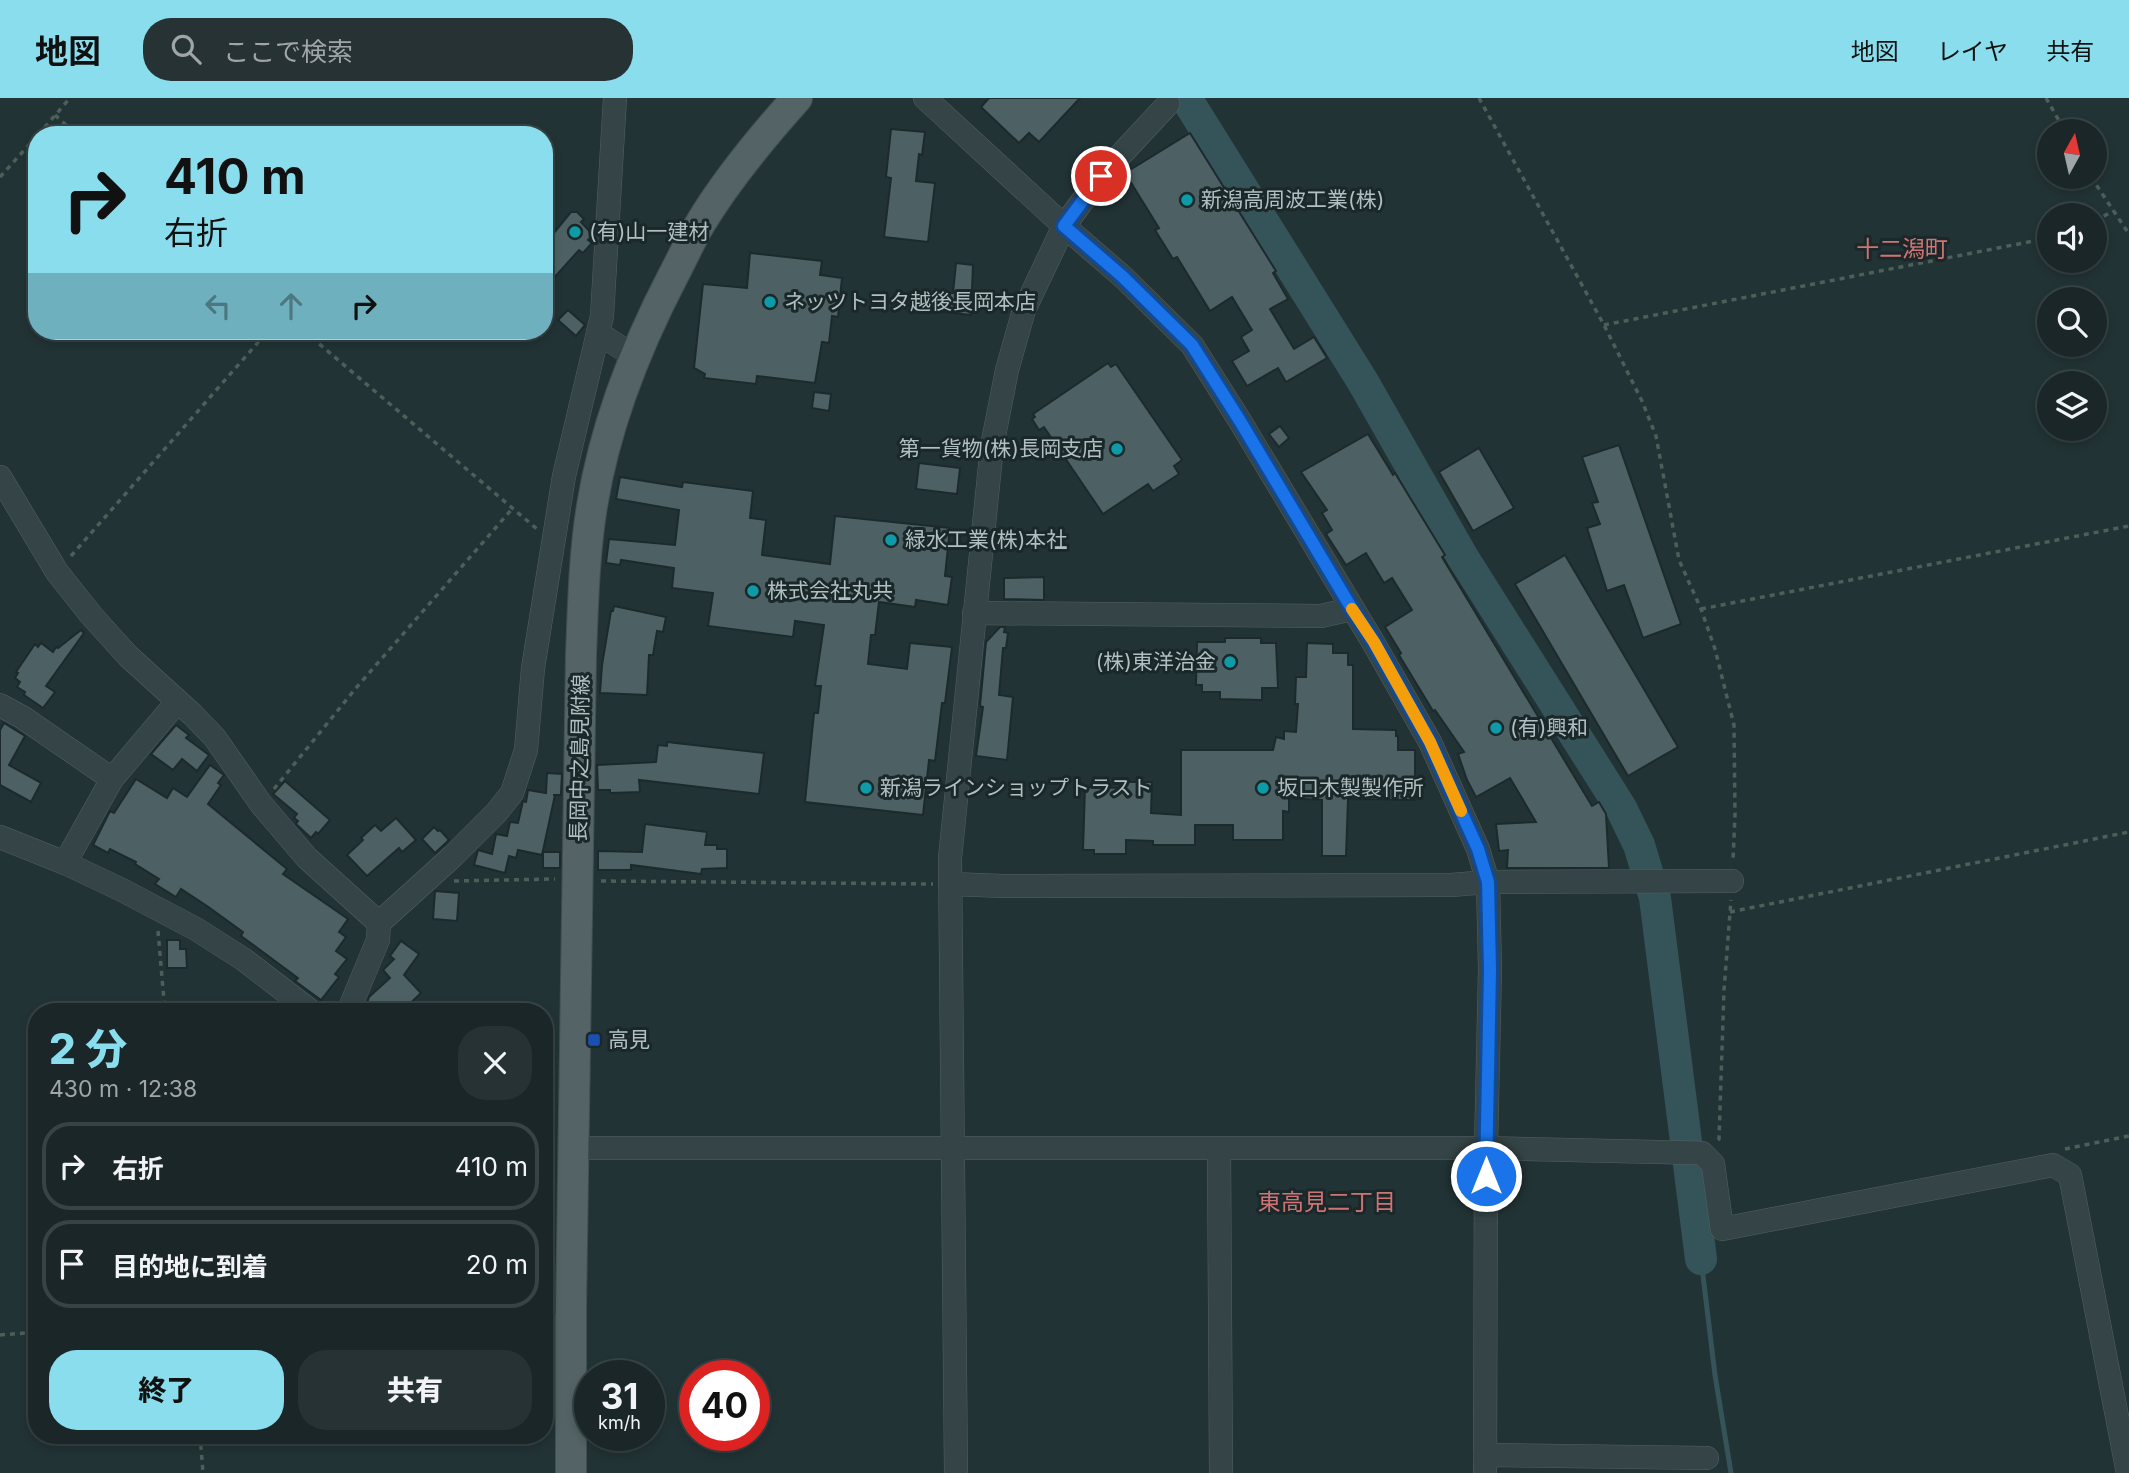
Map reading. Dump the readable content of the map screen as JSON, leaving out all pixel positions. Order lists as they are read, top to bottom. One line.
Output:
{"streets":{"main road":["長岡中之島見附線"]},"districts":["十二潟町","東高見二丁目"],"places":{"other":["新潟高周波工業(株)","(有)山一建材","ネッツトヨタ越後長岡本店","第一貨物(株)長岡支店","緑水工業(株)本社","株式会社丸共","(株)東洋治金","(有)興和","新潟ラインショップトラスト","坂口木製製作所"],"transit":["高見"]},"north":"top","page":{"header":"地図","search":"ここで検索","nav":["地図","レイヤ","共有"],"turn":["410 m","右折"],"heading":["2 分","430 m · 12:38"],"list":[{"name":"右折","value":"410 m"},{"name":"目的地に到着","value":"20 m"}],"buttons":["終了","共有"],"speed":"31 km/h","limit":"40"}}
